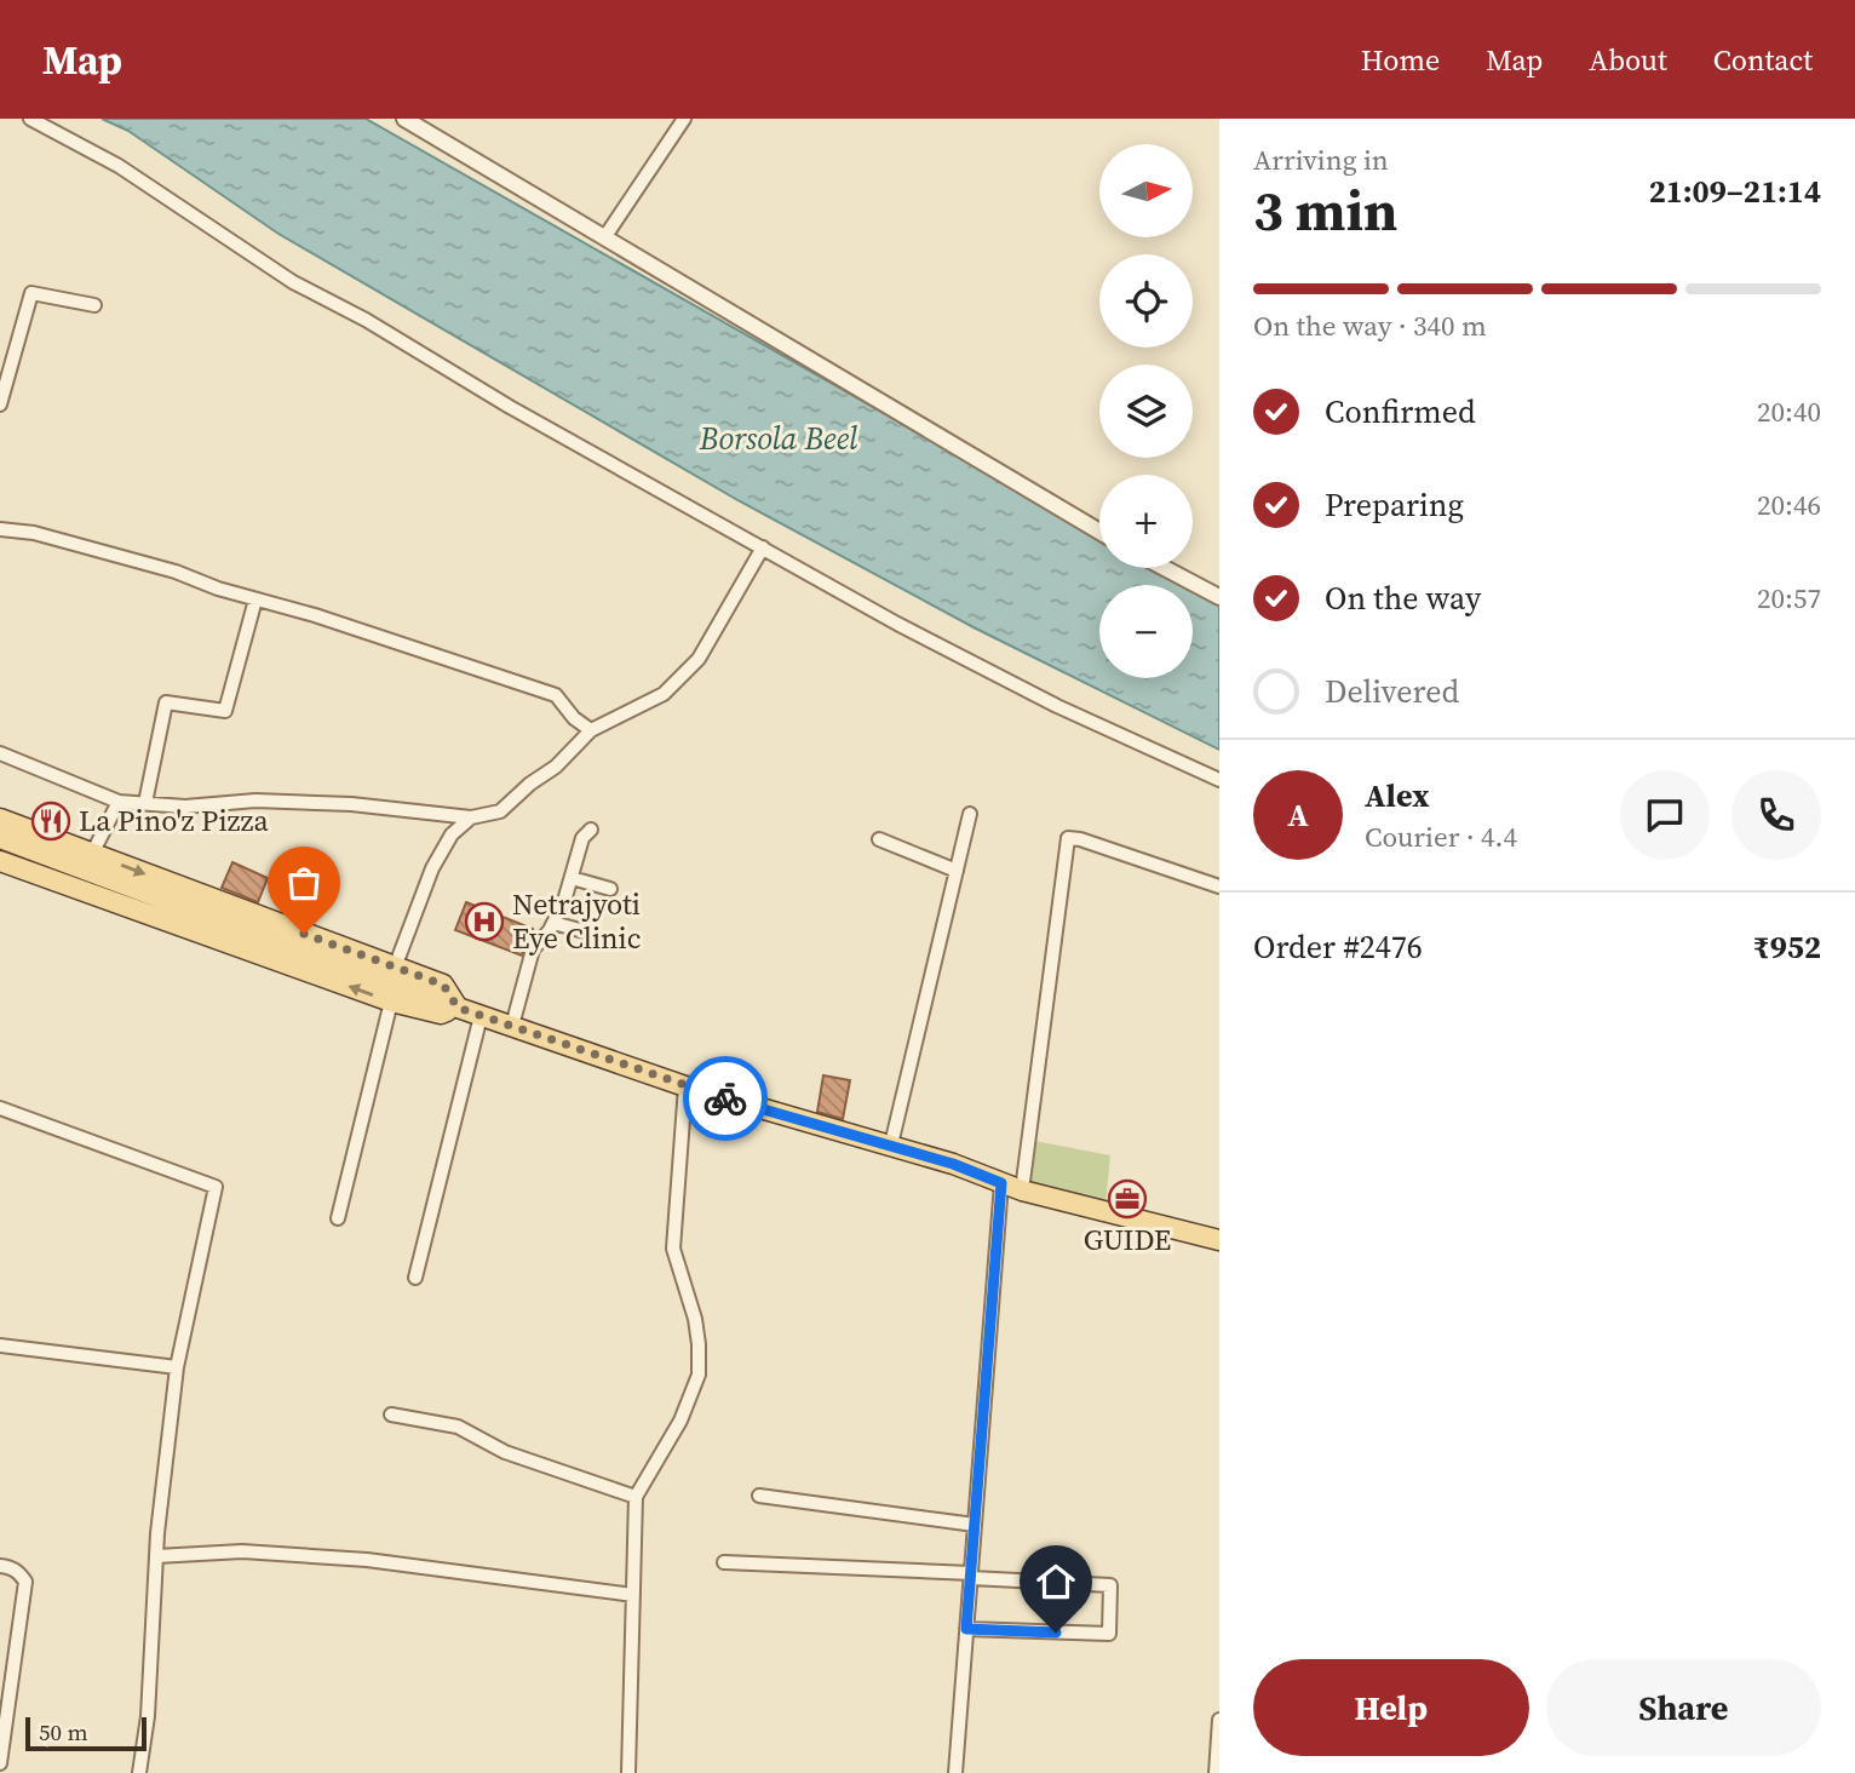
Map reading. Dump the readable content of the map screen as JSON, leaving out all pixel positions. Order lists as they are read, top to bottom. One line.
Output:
{"water":["Borsola Beel"],"places":{"restaurant":["La Pino'z Pizza"],"hospital":["Netrajyoti Eye Clinic"],"office":["GUIDE"]},"scale_bar":"50 m","north":"right","page":{"header":"Map","nav":["Home","Map","About","Contact"],"heading":["3 min","Arriving in","21:09–21:14"],"panel":["Alex","Courier · 4.4","Order #2476","₹952"],"map_buttons":["+","−"],"bar":"On the way · 340 m","list":[["Confirmed","20:40"],["Preparing","20:46"],["On the way","20:57"],"Delivered"],"round":"A","buttons":["Help","Share"],"scale":"50 m"}}
